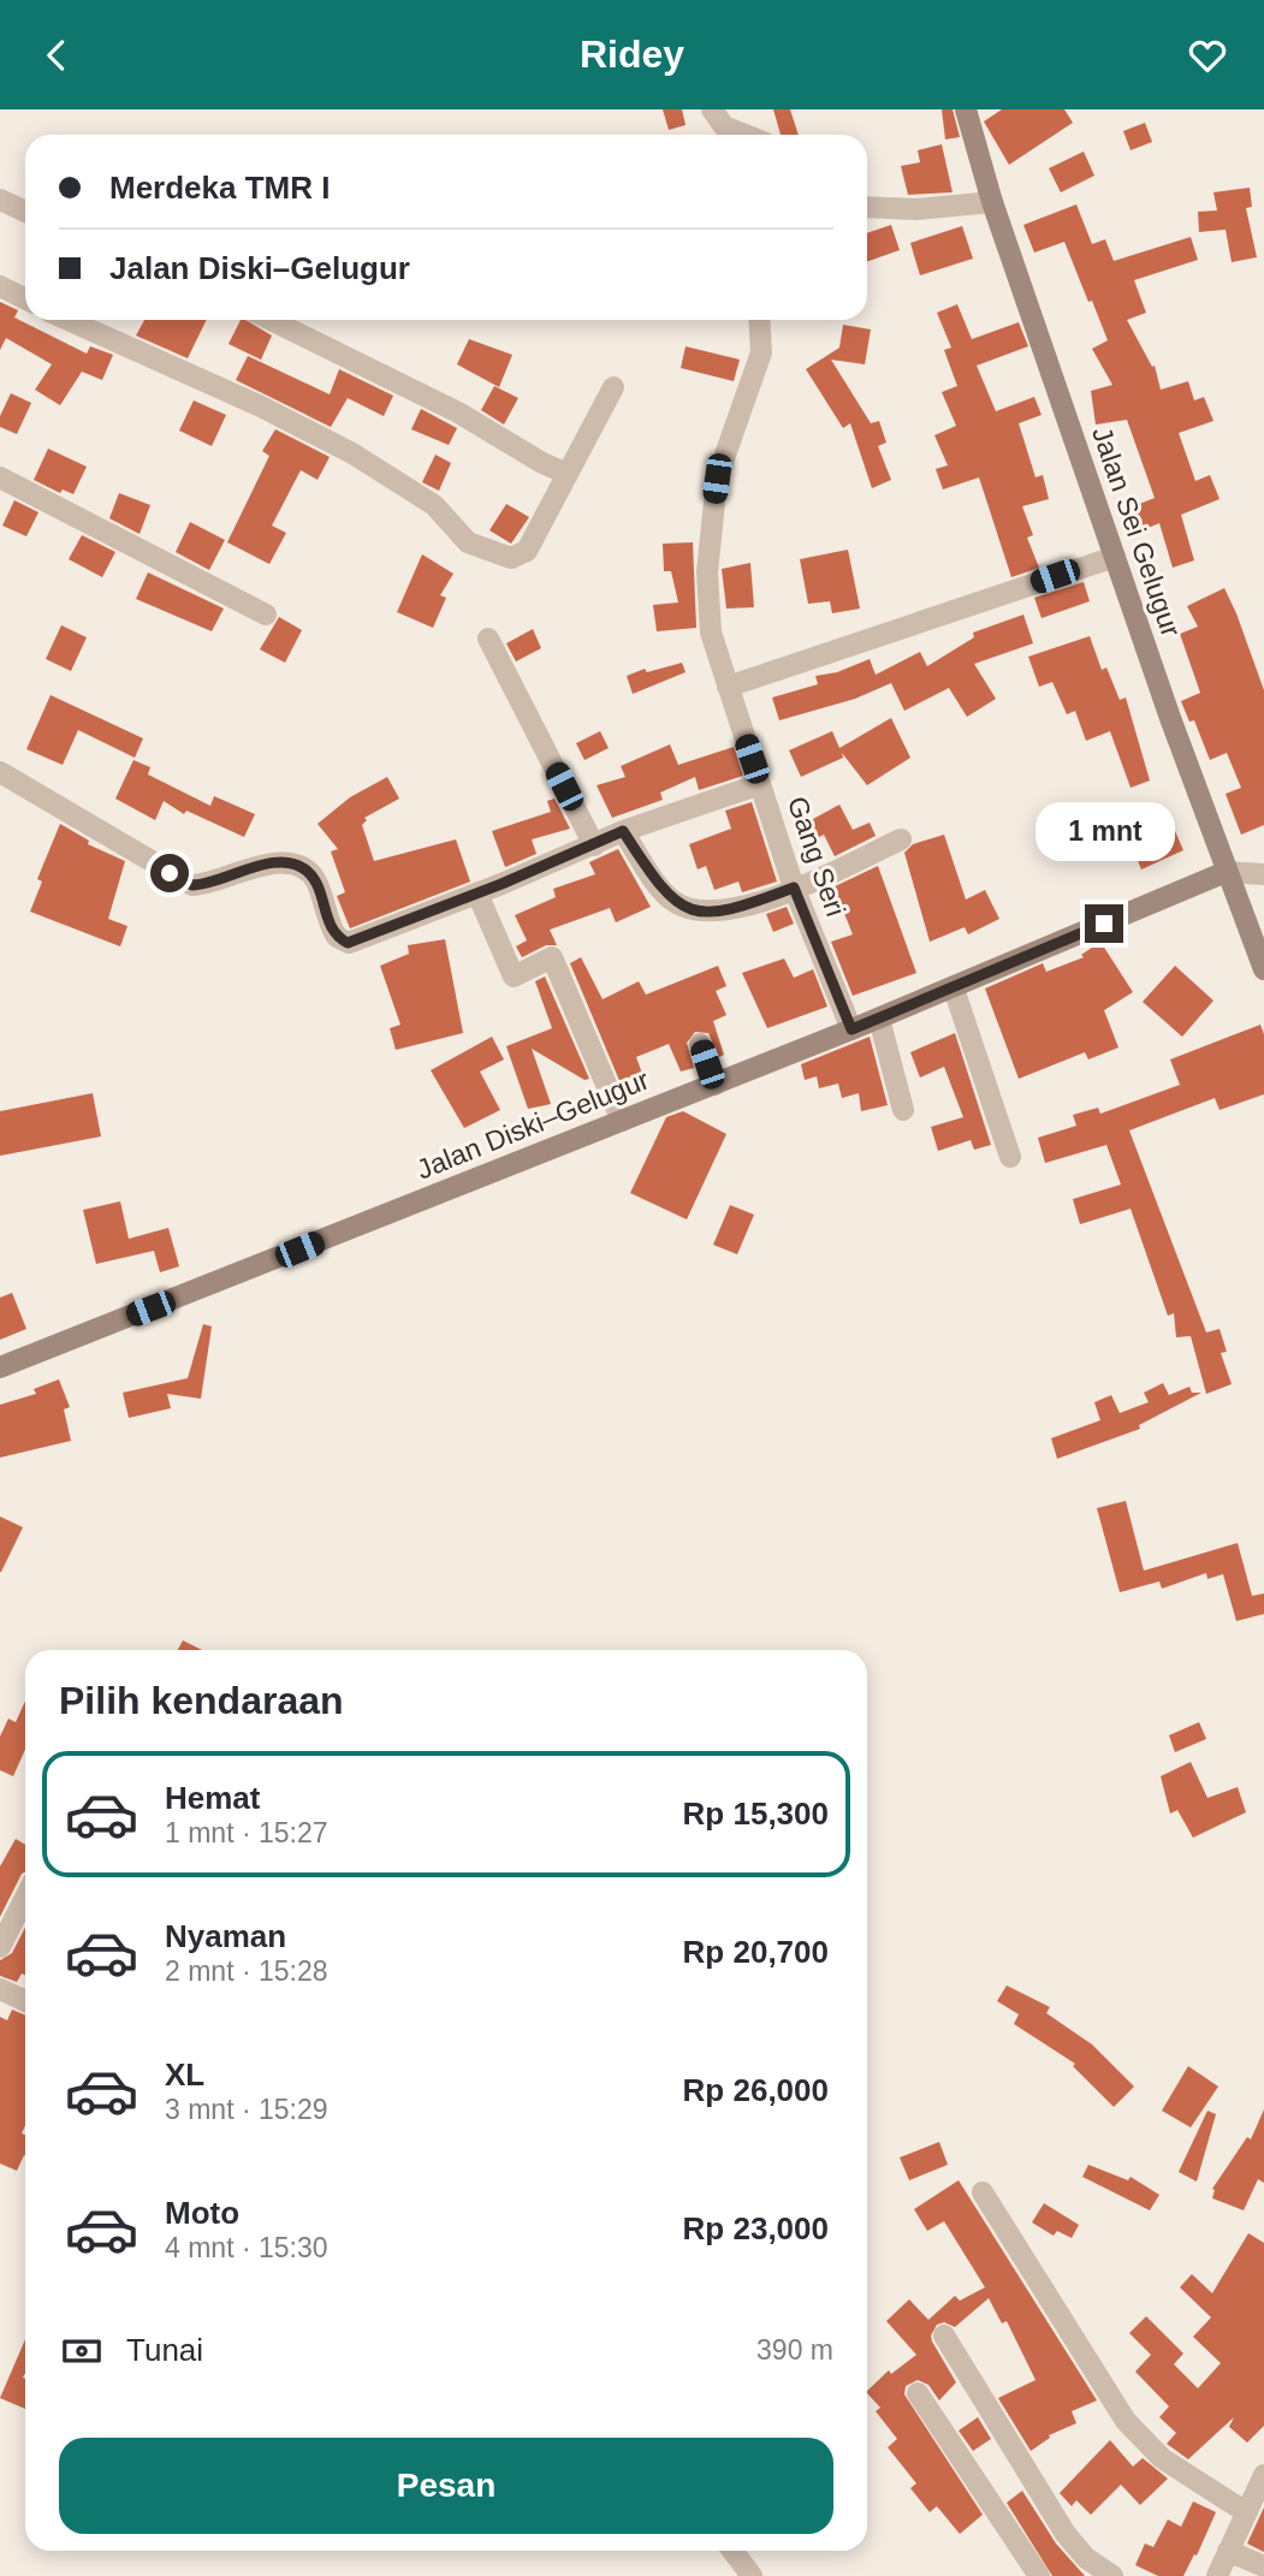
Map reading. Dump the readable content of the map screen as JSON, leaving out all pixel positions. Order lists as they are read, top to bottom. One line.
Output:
{"streets":{"main road":["Jalan Sei Gelugur","Jalan Diski–Gelugur"],"street":["Gang Seri"]},"crossings":[["Jalan Sei Gelugur","Jalan Diski–Gelugur"],["Gang Seri","Jalan Diski–Gelugur"]],"page":{"header":"Ridey","banner":["Merdeka TMR I","Jalan Diski–Gelugur"],"bubble":"1 mnt","heading":"Pilih kendaraan","list":[{"name":"Hemat","note":"1 mnt · 15:27","value":"Rp 15,300"},{"name":"Nyaman","note":"2 mnt · 15:28","value":"Rp 20,700"},{"name":"XL","note":"3 mnt · 15:29","value":"Rp 26,000"},{"name":"Moto","note":"4 mnt · 15:30","value":"Rp 23,000"}],"pay":["Tunai","390 m"],"buttons":"Pesan"}}
